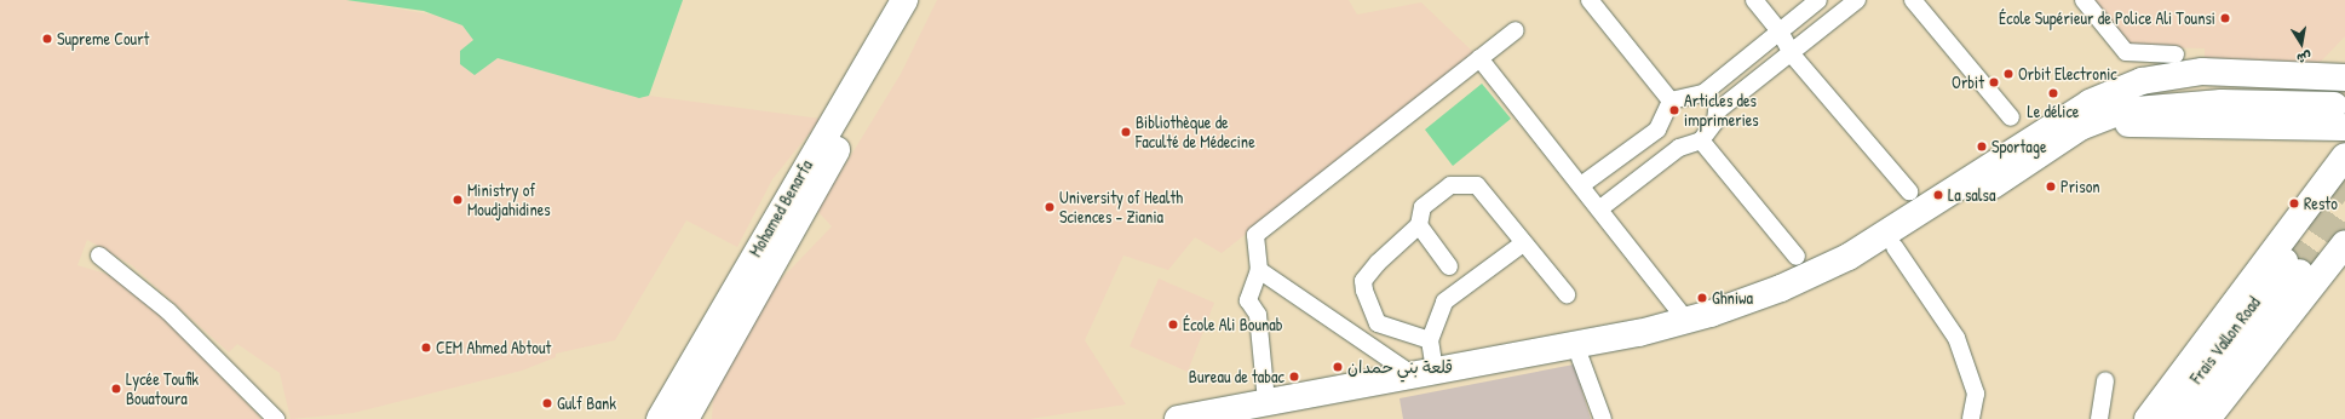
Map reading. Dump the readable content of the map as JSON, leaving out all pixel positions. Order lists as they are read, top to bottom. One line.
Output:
{"streets":{"main road":["Mohamed Benarfa","Frais Vallon Road"]},"places":["École Supérieur de Police Ali Tounsi","Supreme Court","Orbit Electronic","Orbit","Le délice","Articles des imprimeries","Bibliothèque de Faculté de Médecine","Sportage","Prison","La salsa","Ministry of Moudjahidines","Resto","University of Health Sciences - Ziania","Ghniwa","École Ali Bounab","CEM Ahmed Abtout","قلعة بني حمدان","Bureau de tabac","Lycée Toufik Bouatoura","Gulf Bank"],"north":"bottom"}
